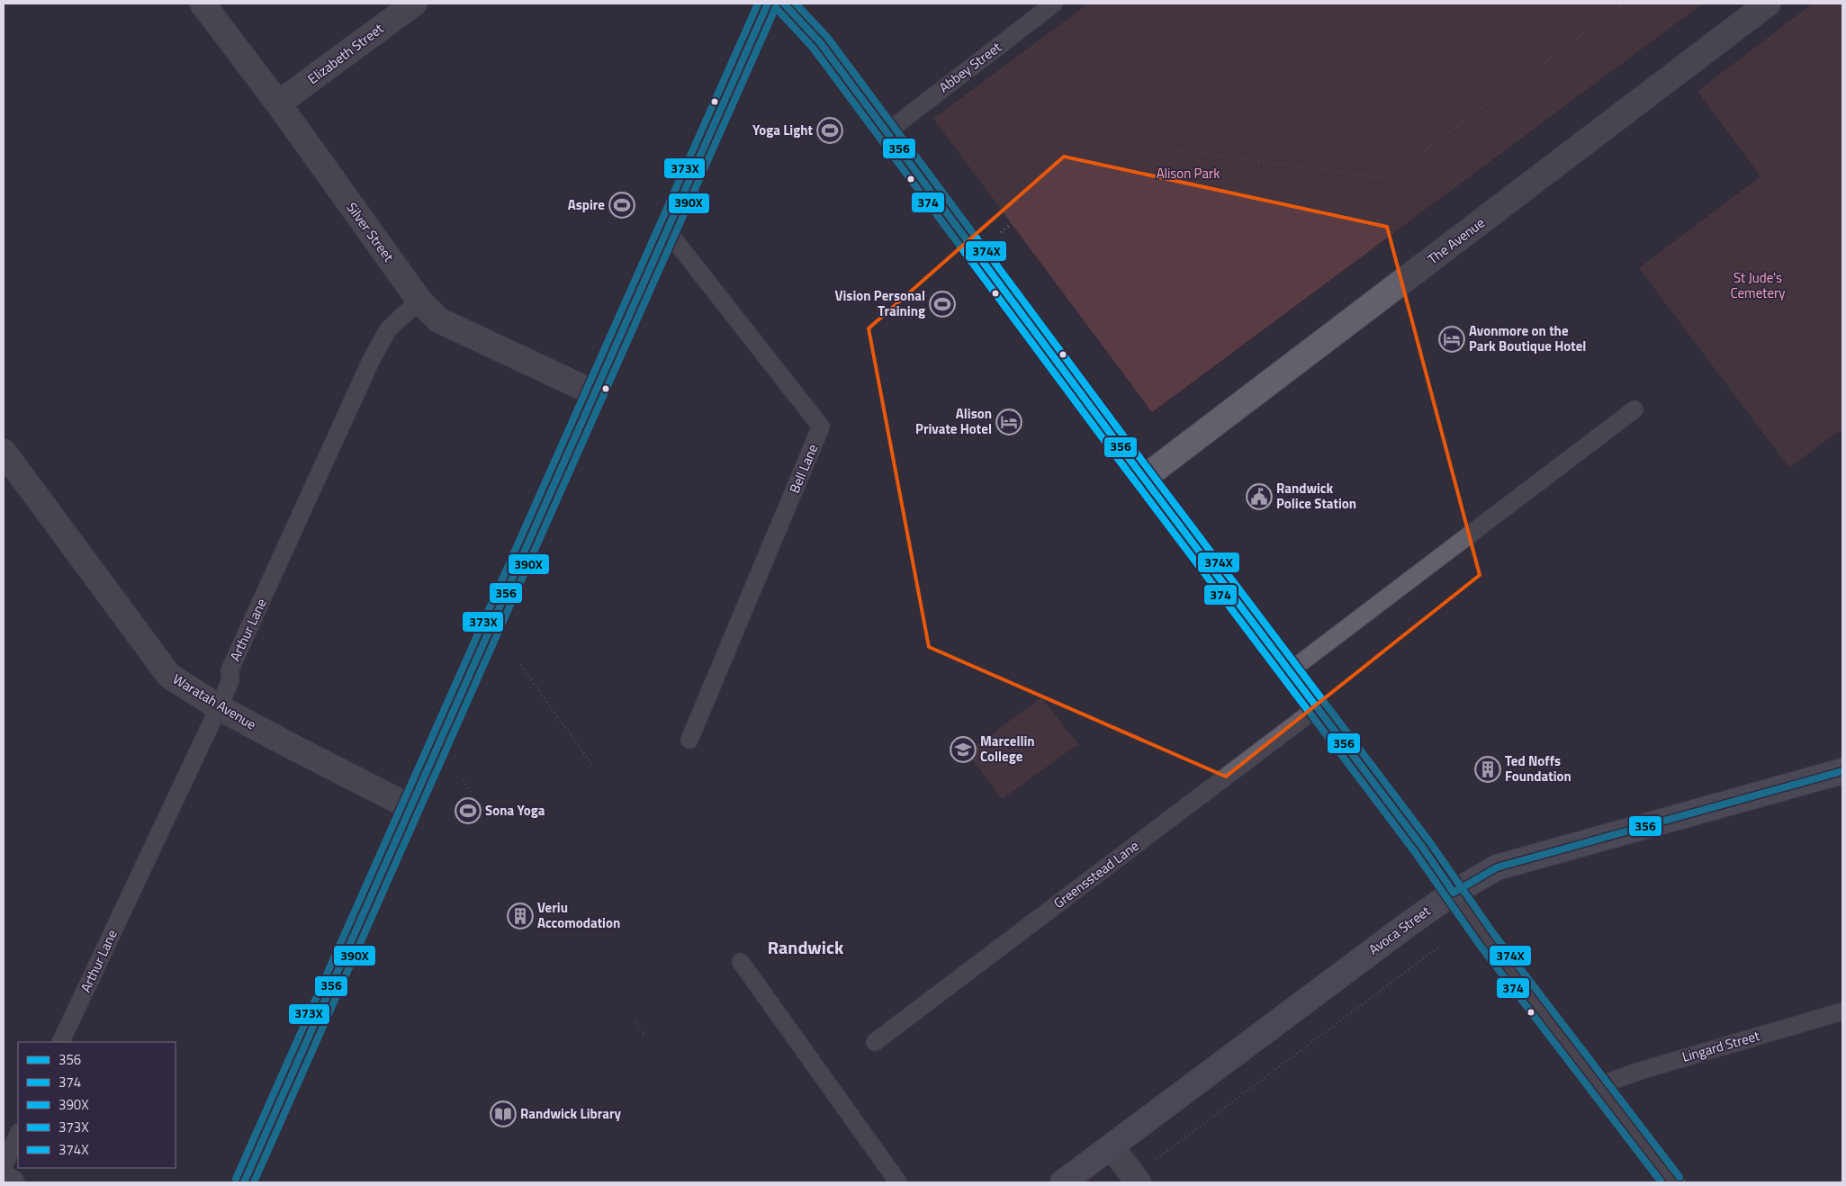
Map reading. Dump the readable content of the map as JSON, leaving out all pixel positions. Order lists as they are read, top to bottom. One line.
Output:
{"streets":{"main road":["Avoca Street"],"street":["Elizabeth Street","Silver Street","The Avenue","Waratah Avenue"],"lane":["Abbey Street","Bell Lane","Arthur Lane","Greensstead Lane","Lingard Street"]},"crossings":[["Elizabeth Street","Silver Street"],["Silver Street","Arthur Lane"],["Arthur Lane","Waratah Avenue"]],"districts":["Randwick"],"parks":["Alison Park","St Jude's Cemetery"],"places":{"sports":["Yoga Light","Aspire","Vision Personal Training","Sona Yoga"],"hotel":["Avonmore on the Park Boutique Hotel","Alison Private Hotel"],"public building":["Randwick Police Station"],"school or university":["Marcellin College"],"building":["Ted Noffs Foundation","Veriu Accomodation"],"library":["Randwick Library"]},"lines":["transit line 356","transit line 373X","transit line 374X","transit line 390X","transit line 374"],"legend":["356","374","390X","373X","374X"]}
